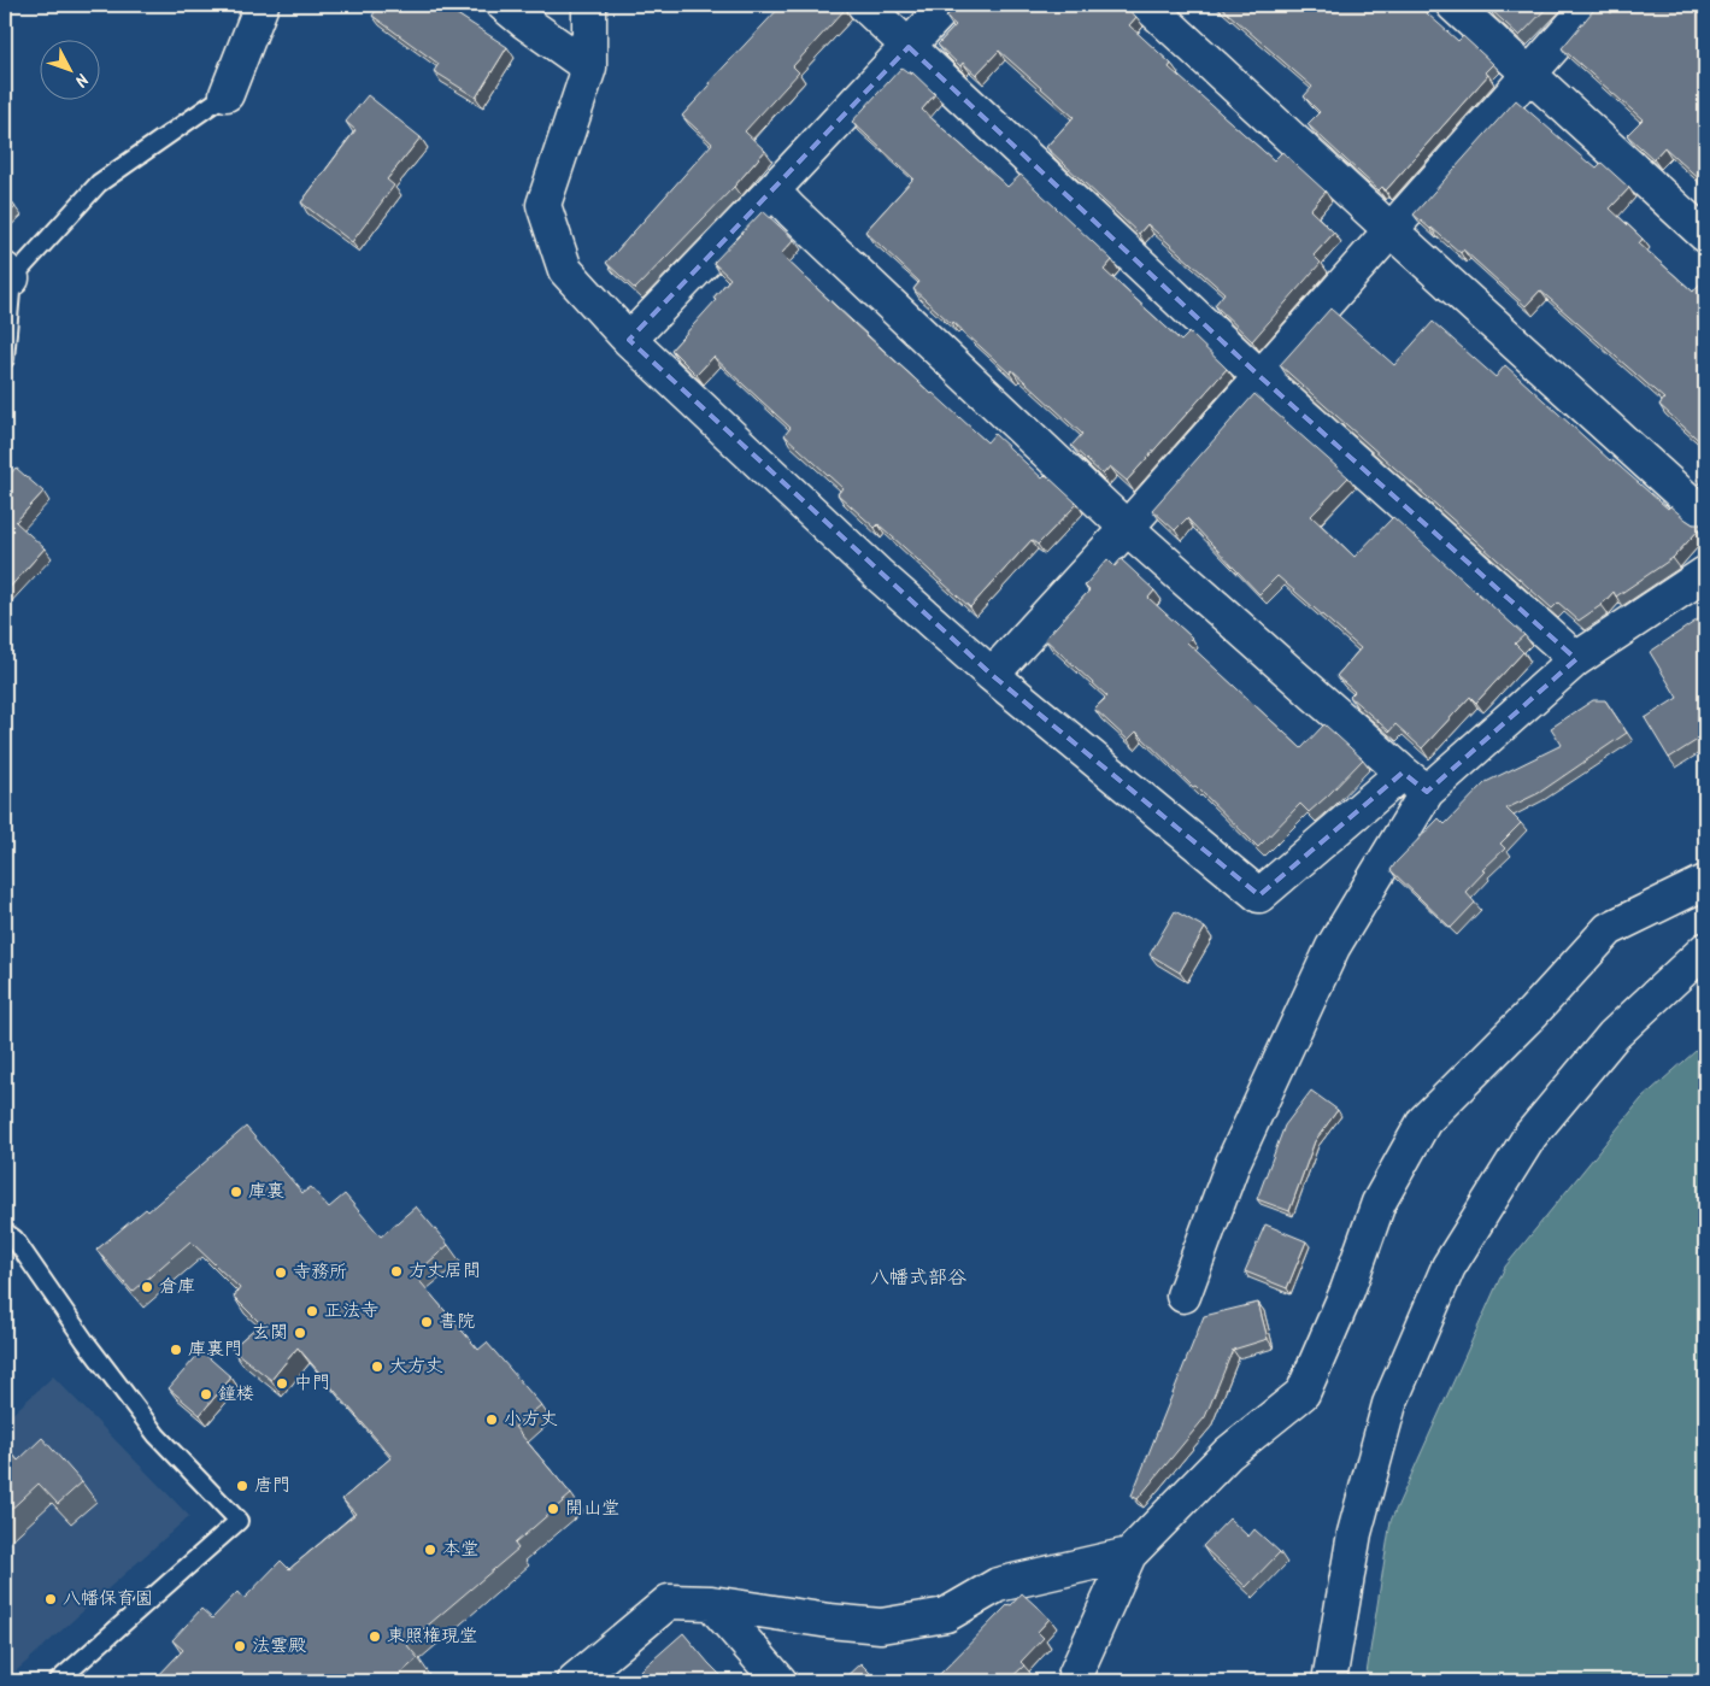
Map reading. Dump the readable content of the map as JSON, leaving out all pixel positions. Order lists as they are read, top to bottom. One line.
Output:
{"districts":["八幡式部谷"],"places":["庫裏","方丈居間","寺務所","倉庫","正法寺","書院","玄関","庫裏門","大方丈","中門","鐘楼","小方丈","唐門","開山堂","本堂","八幡保育園","東照権現堂","法雲殿"],"north":"bottom right"}
